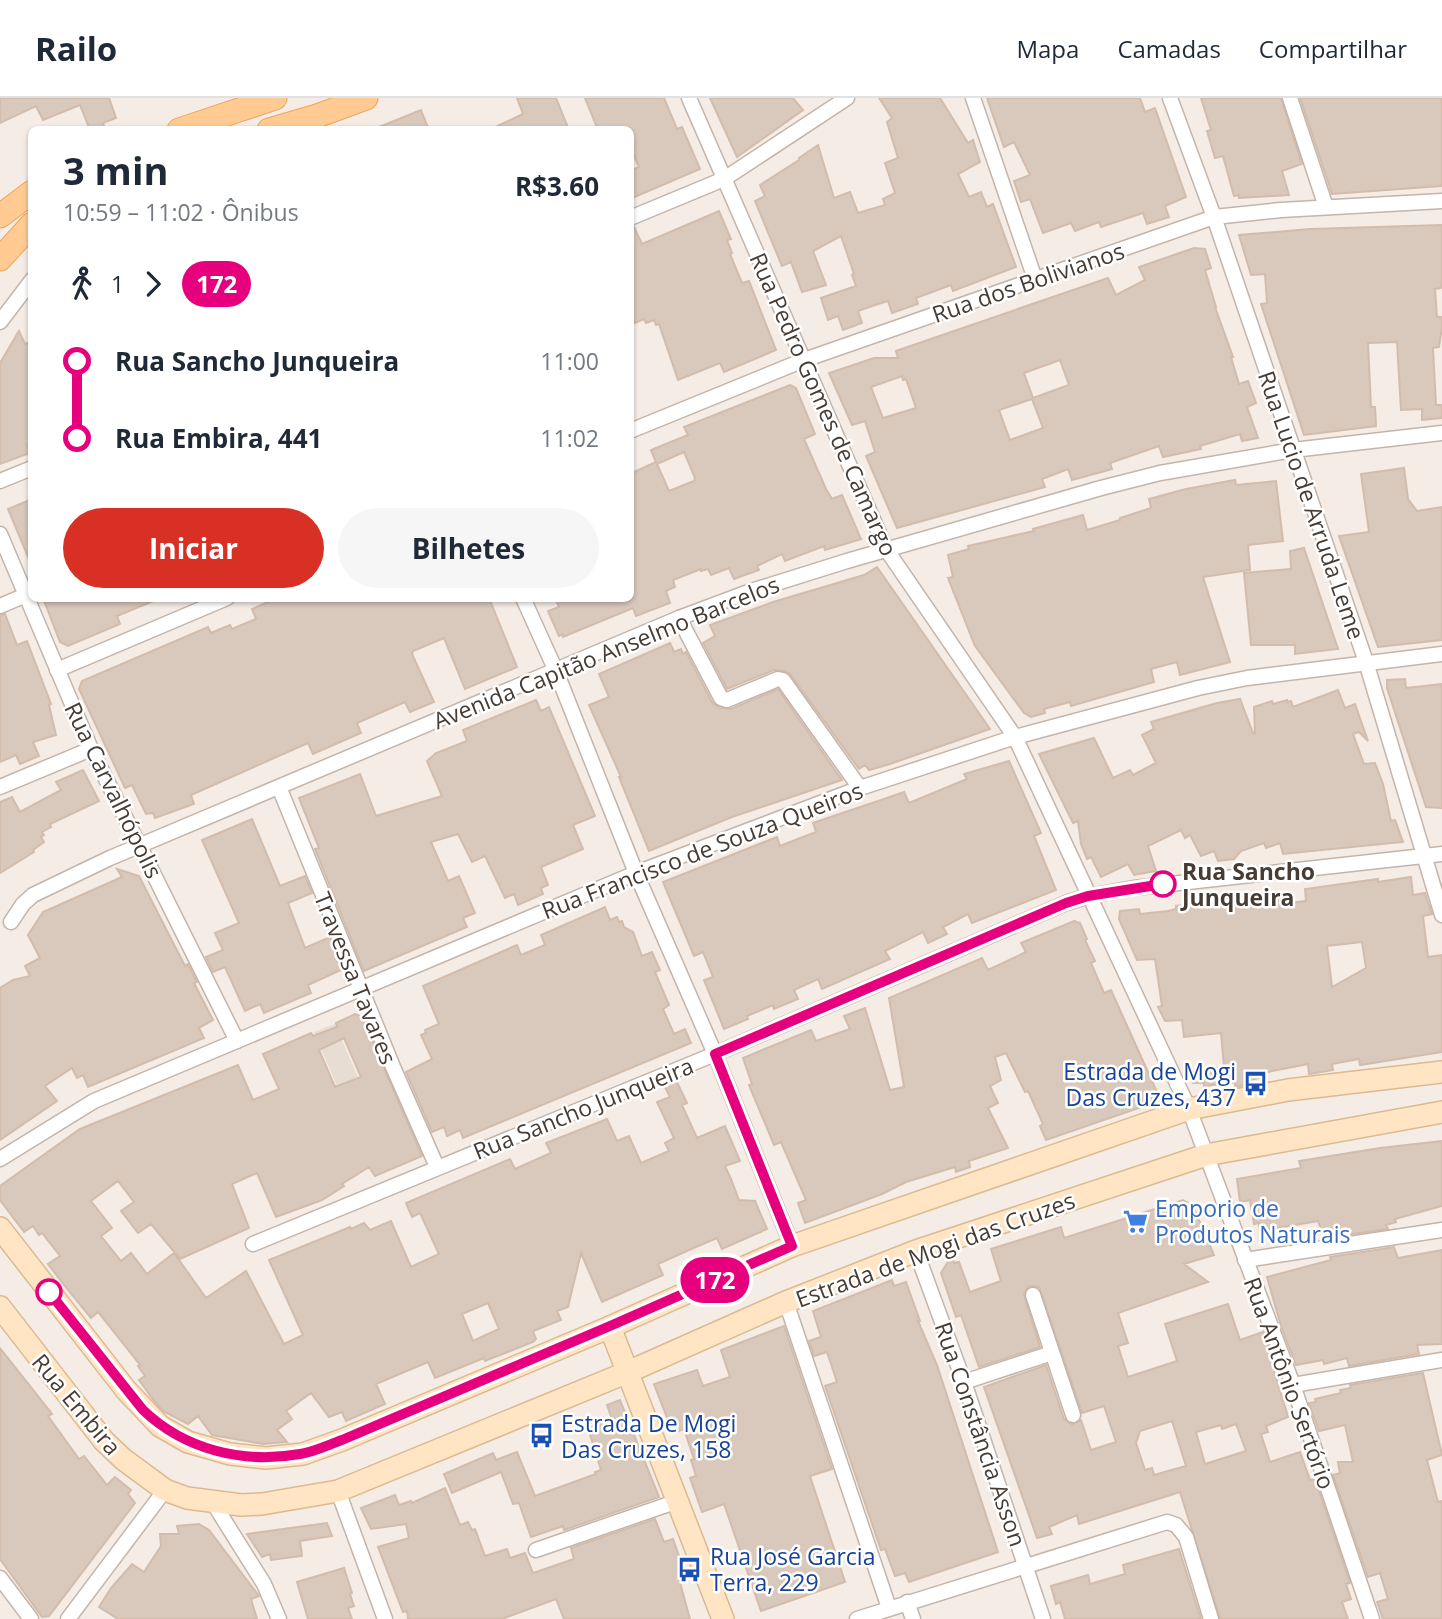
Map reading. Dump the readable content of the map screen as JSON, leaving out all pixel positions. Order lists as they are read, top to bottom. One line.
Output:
{"streets":{"main road":["Estrada de Mogi das Cruzes","Rua Embira"],"street":["Rua dos Bolivianos","Rua Pedro Gomes de Camargo","Rua Lucio de Arruda Leme","Avenida Capitão Anselmo Barcelos","Rua Carvalhópolis","Rua Francisco de Souza Queiros","Travessa Tavares","Rua Sancho Junqueira","Rua Antônio Sertório","Rua Constância Asson"]},"crossings":[["Rua dos Bolivianos","Rua Pedro Gomes de Camargo"],["Rua dos Bolivianos","Rua Lucio de Arruda Leme"],["Rua Pedro Gomes de Camargo","Avenida Capitão Anselmo Barcelos"],["Rua Pedro Gomes de Camargo","Rua Francisco de Souza Queiros"],["Rua Pedro Gomes de Camargo","Rua Sancho Junqueira"],["Rua Pedro Gomes de Camargo","Estrada de Mogi das Cruzes"],["Rua Pedro Gomes de Camargo","Rua Antônio Sertório"],["Rua Lucio de Arruda Leme","Avenida Capitão Anselmo Barcelos"],["Rua Lucio de Arruda Leme","Rua Francisco de Souza Queiros"],["Rua Lucio de Arruda Leme","Rua Sancho Junqueira"],["Avenida Capitão Anselmo Barcelos","Rua Carvalhópolis"],["Avenida Capitão Anselmo Barcelos","Travessa Tavares"],["Rua Carvalhópolis","Rua Francisco de Souza Queiros"],["Rua Francisco de Souza Queiros","Travessa Tavares"],["Travessa Tavares","Rua Sancho Junqueira"],["Estrada de Mogi das Cruzes","Rua Antônio Sertório"],["Estrada de Mogi das Cruzes","Rua Embira"],["Estrada de Mogi das Cruzes","Rua Constância Asson"]],"places":{"other":["Rua Sancho Junqueira"],"bus stop":["Estrada de Mogi Das Cruzes, 437","Estrada De Mogi Das Cruzes, 158","Rua José Garcia Terra, 229"],"supermarket":["Emporio de Produtos Naturais"]},"lines":["bus line 172"],"page":{"header":"Railo","nav":["Mapa","Camadas","Compartilhar"],"on_map":"172","heading":["3 min","10:59 – 11:02 · Ônibus","R$3.60"],"legs":["1","172"],"list":[{"name":"Rua Sancho Junqueira","value":"11:00"},{"name":"Rua Embira, 441","value":"11:02"}],"buttons":["Iniciar","Bilhetes"]}}
